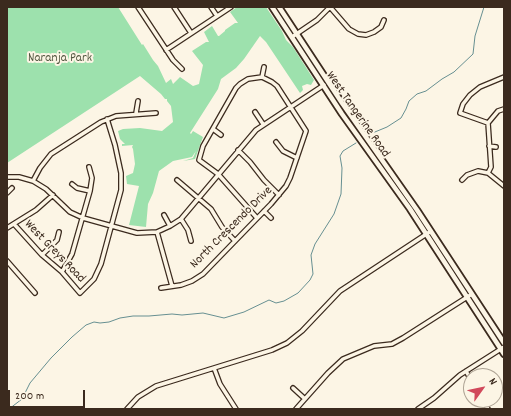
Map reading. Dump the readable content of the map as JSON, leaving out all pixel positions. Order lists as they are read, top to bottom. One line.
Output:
{"streets":{"main road":["West Tangerine Road"],"street":["North Crescendo Drive","West Greys Road"]},"parks":["Naranja Park"],"scale_bar":"200 m","north":"top right"}
